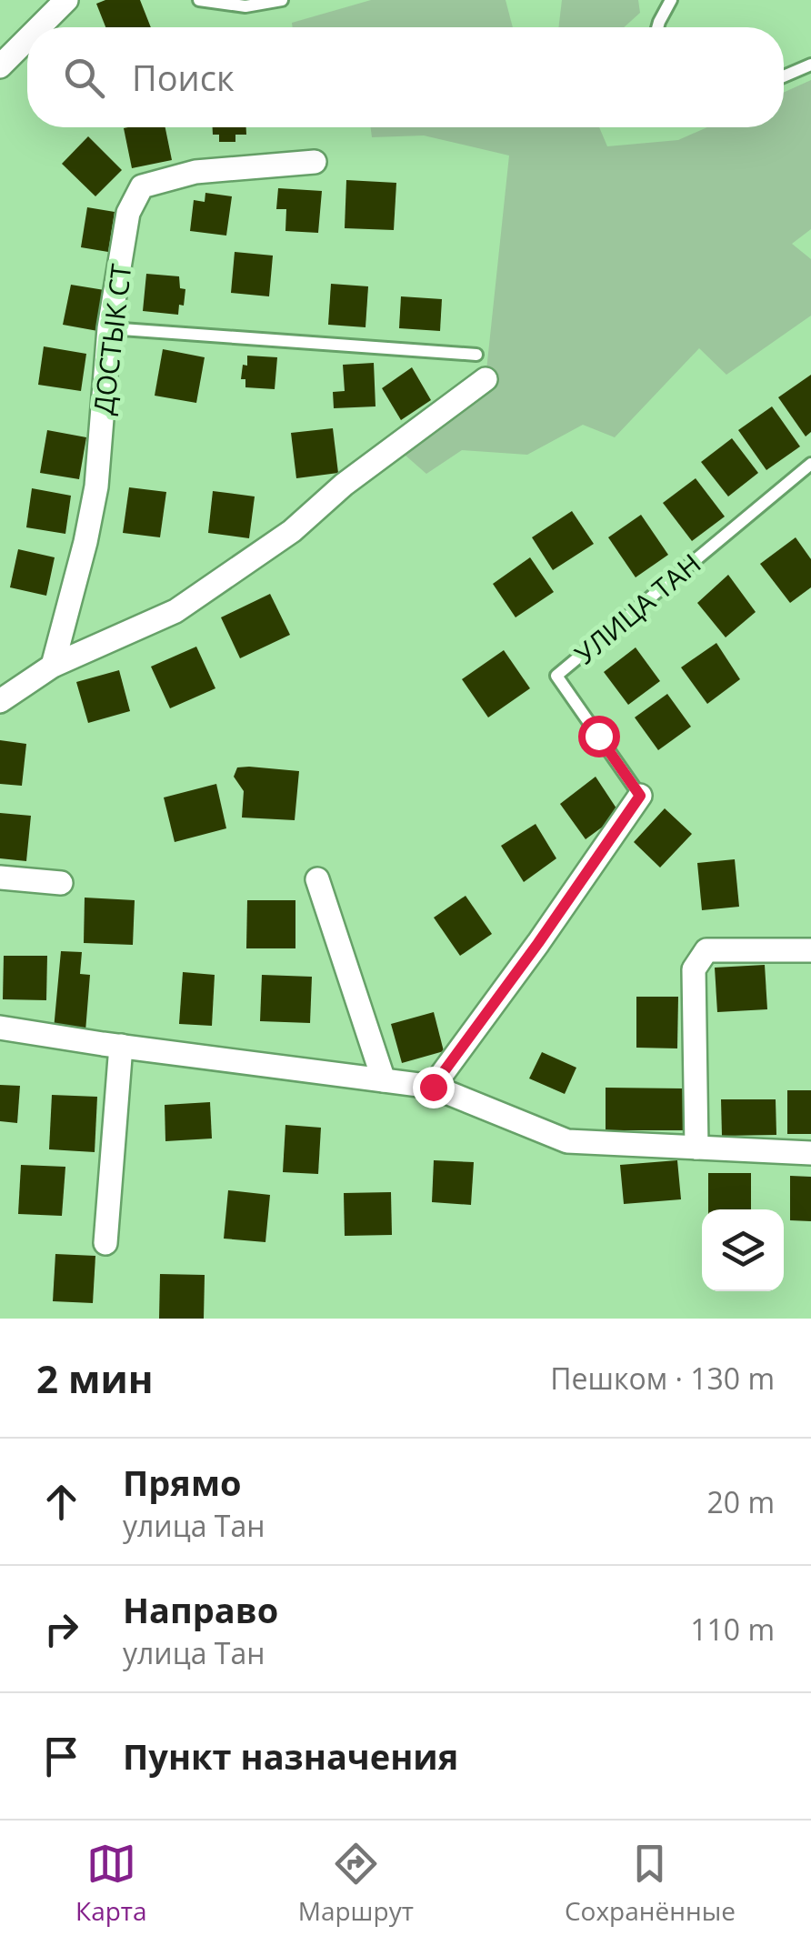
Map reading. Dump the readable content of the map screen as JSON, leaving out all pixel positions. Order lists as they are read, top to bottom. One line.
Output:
{"streets":{"street":["ДОСТЫК СТ","УЛИЦА ТАН"]},"page":{"search":"Поиск","heading":["2 мин","Пешком · 130 m"],"list":[["Прямо","улица Тан","20 m"],["Направо","улица Тан","110 m"],"Пункт назначения"],"nav":["Карта","Маршрут","Сохранённые"]}}
